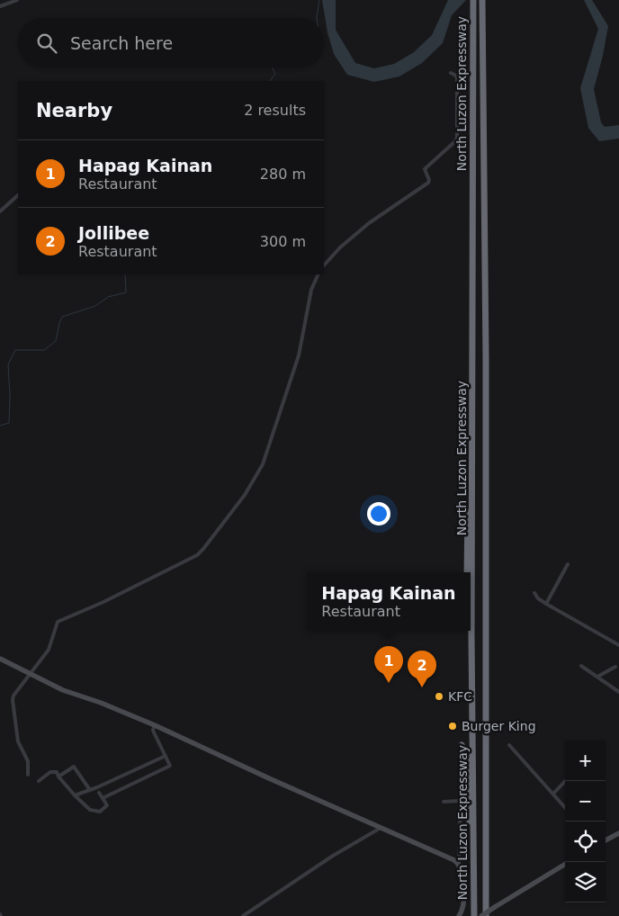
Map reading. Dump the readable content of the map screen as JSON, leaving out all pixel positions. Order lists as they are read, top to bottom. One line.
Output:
{"streets":{"highway":["North Luzon Expressway"]},"places":["KFC","Burger King"],"page":{"search":"Search here","heading":["Nearby","2 results"],"list":[{"mark":"1","name":"Hapag Kainan","note":"Restaurant","value":"280 m"},{"mark":"2","name":"Jollibee","note":"Restaurant","value":"300 m"}],"popup":["Hapag Kainan","Restaurant"],"pins":["1","2"],"map_buttons":["+","−"]}}
